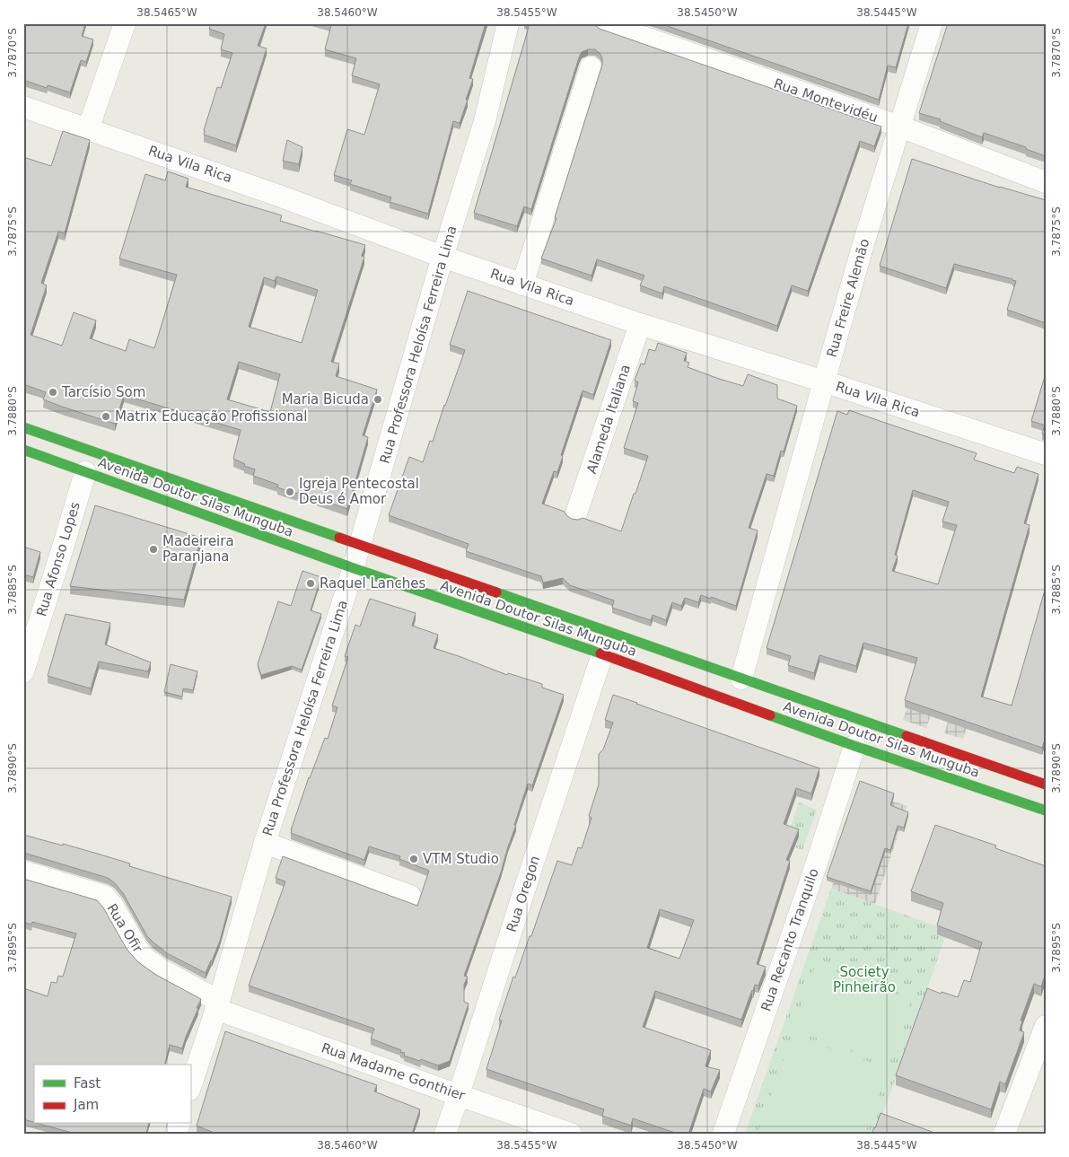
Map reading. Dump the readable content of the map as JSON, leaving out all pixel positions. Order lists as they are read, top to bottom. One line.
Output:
{"streets":{"main road":["Avenida Doutor Silas Munguba"],"street":["Rua Montevidéu","Rua Vila Rica","Rua Freire Alemão","Rua Professora Heloísa Ferreira Lima","Alameda Italiana","Rua Afonso Lopes","Rua Oregon","Rua Ofir","Rua Recanto Tranquilo","Rua Madame Gonthier"]},"crossings":[["Rua Montevidéu","Rua Freire Alemão"],["Rua Vila Rica","Rua Freire Alemão"],["Rua Vila Rica","Rua Professora Heloísa Ferreira Lima"],["Rua Vila Rica","Alameda Italiana"],["Rua Freire Alemão","Avenida Doutor Silas Munguba"],["Rua Professora Heloísa Ferreira Lima","Avenida Doutor Silas Munguba"],["Rua Professora Heloísa Ferreira Lima","Rua Ofir"],["Rua Professora Heloísa Ferreira Lima","Rua Madame Gonthier"],["Avenida Doutor Silas Munguba","Rua Afonso Lopes"],["Avenida Doutor Silas Munguba","Rua Oregon"],["Avenida Doutor Silas Munguba","Rua Recanto Tranquilo"],["Rua Oregon","Rua Madame Gonthier"],["Rua Ofir","Rua Madame Gonthier"]],"parks":["Society Pinheirão"],"places":["Tarcísio Som","Maria Bicuda","Matrix Educação Profissional","Igreja Pentecostal Deus é Amor","Madeireira Paranjana","Raquel Lanches","VTM Studio"],"legend":["Fast","Jam"],"coordinates":["38.5465°W","38.5460°W","38.5455°W","38.5450°W","38.5445°W","3.7870°S","3.7875°S","3.7880°S","3.7885°S","3.7890°S","3.7895°S"]}
